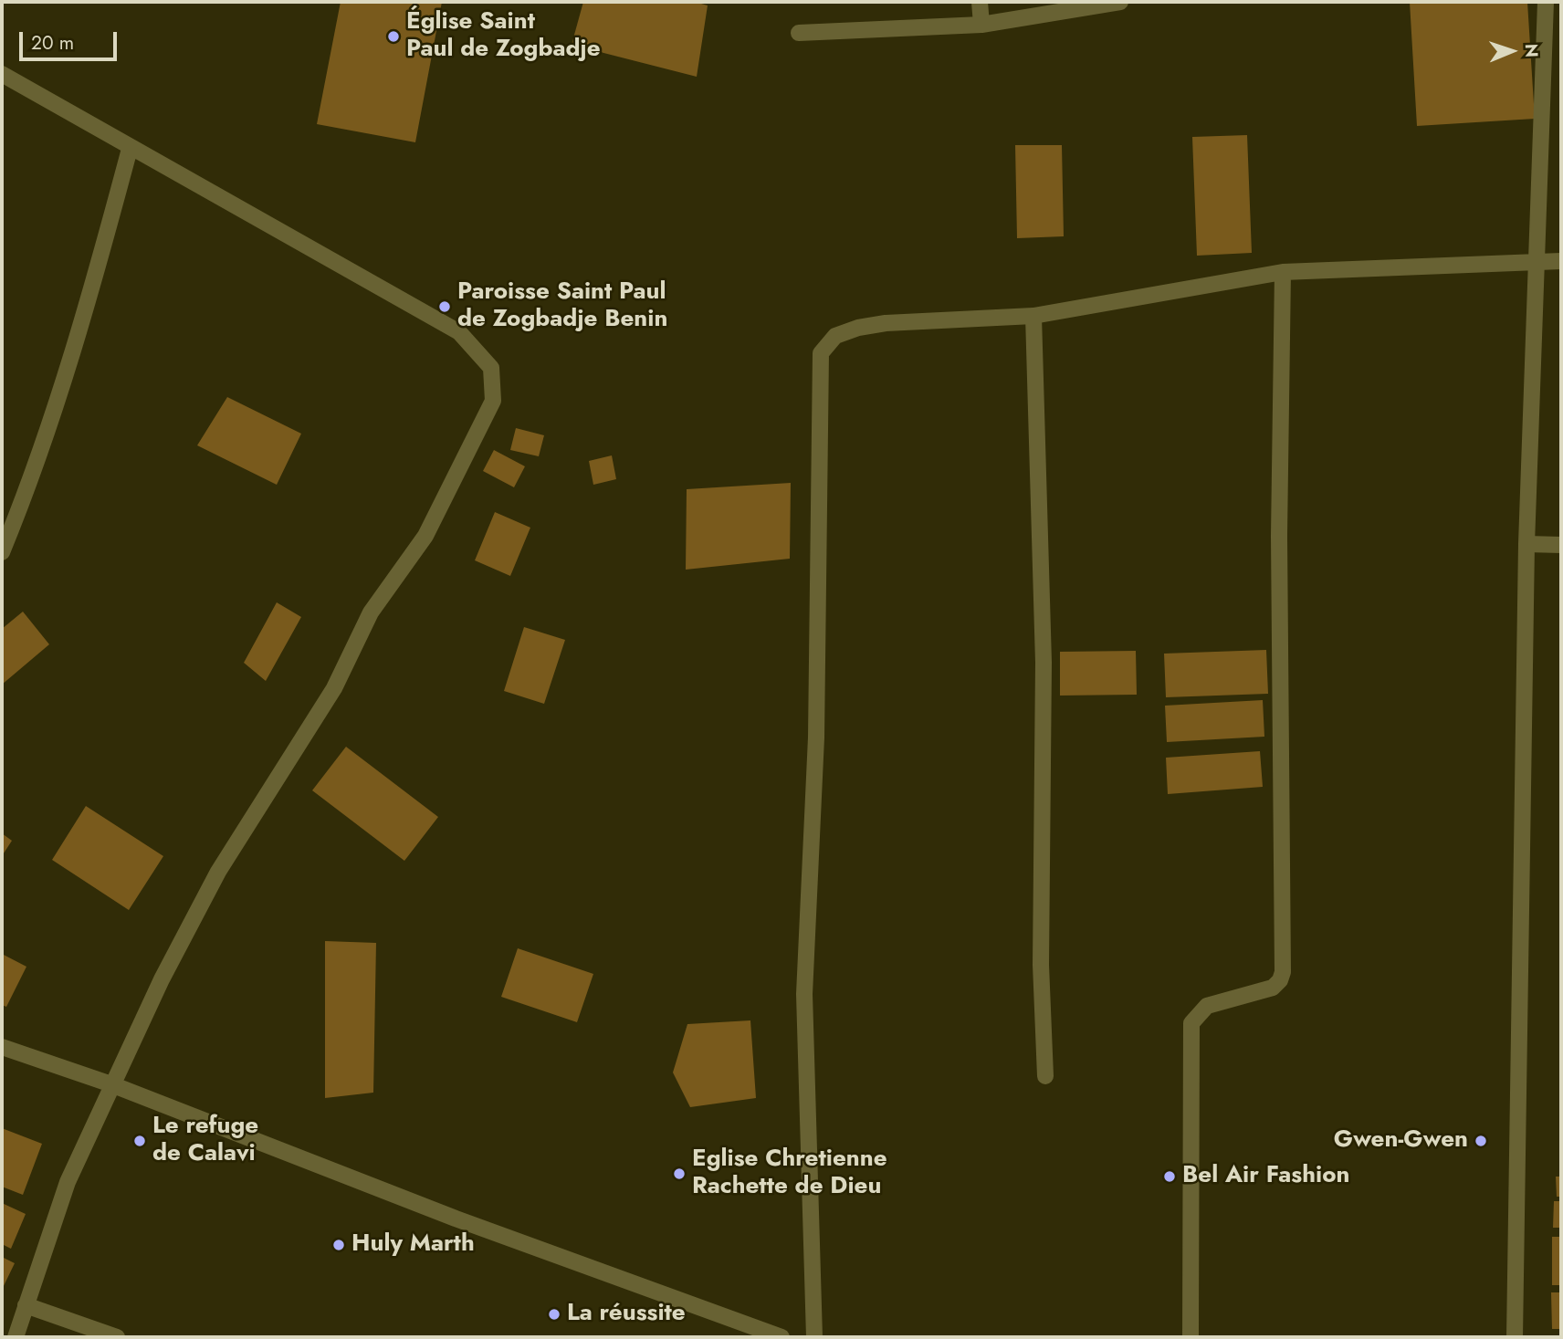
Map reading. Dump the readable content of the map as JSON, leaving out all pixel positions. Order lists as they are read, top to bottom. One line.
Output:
{"places":["Église Saint Paul de Zogbadje","Paroisse Saint Paul de Zogbadje Benin","Le refuge de Calavi","Gwen-Gwen","Eglise Chretienne Rachette de Dieu","Bel Air Fashion","Huly Marth","La réussite"],"scale_bar":"20 m","north":"right"}
